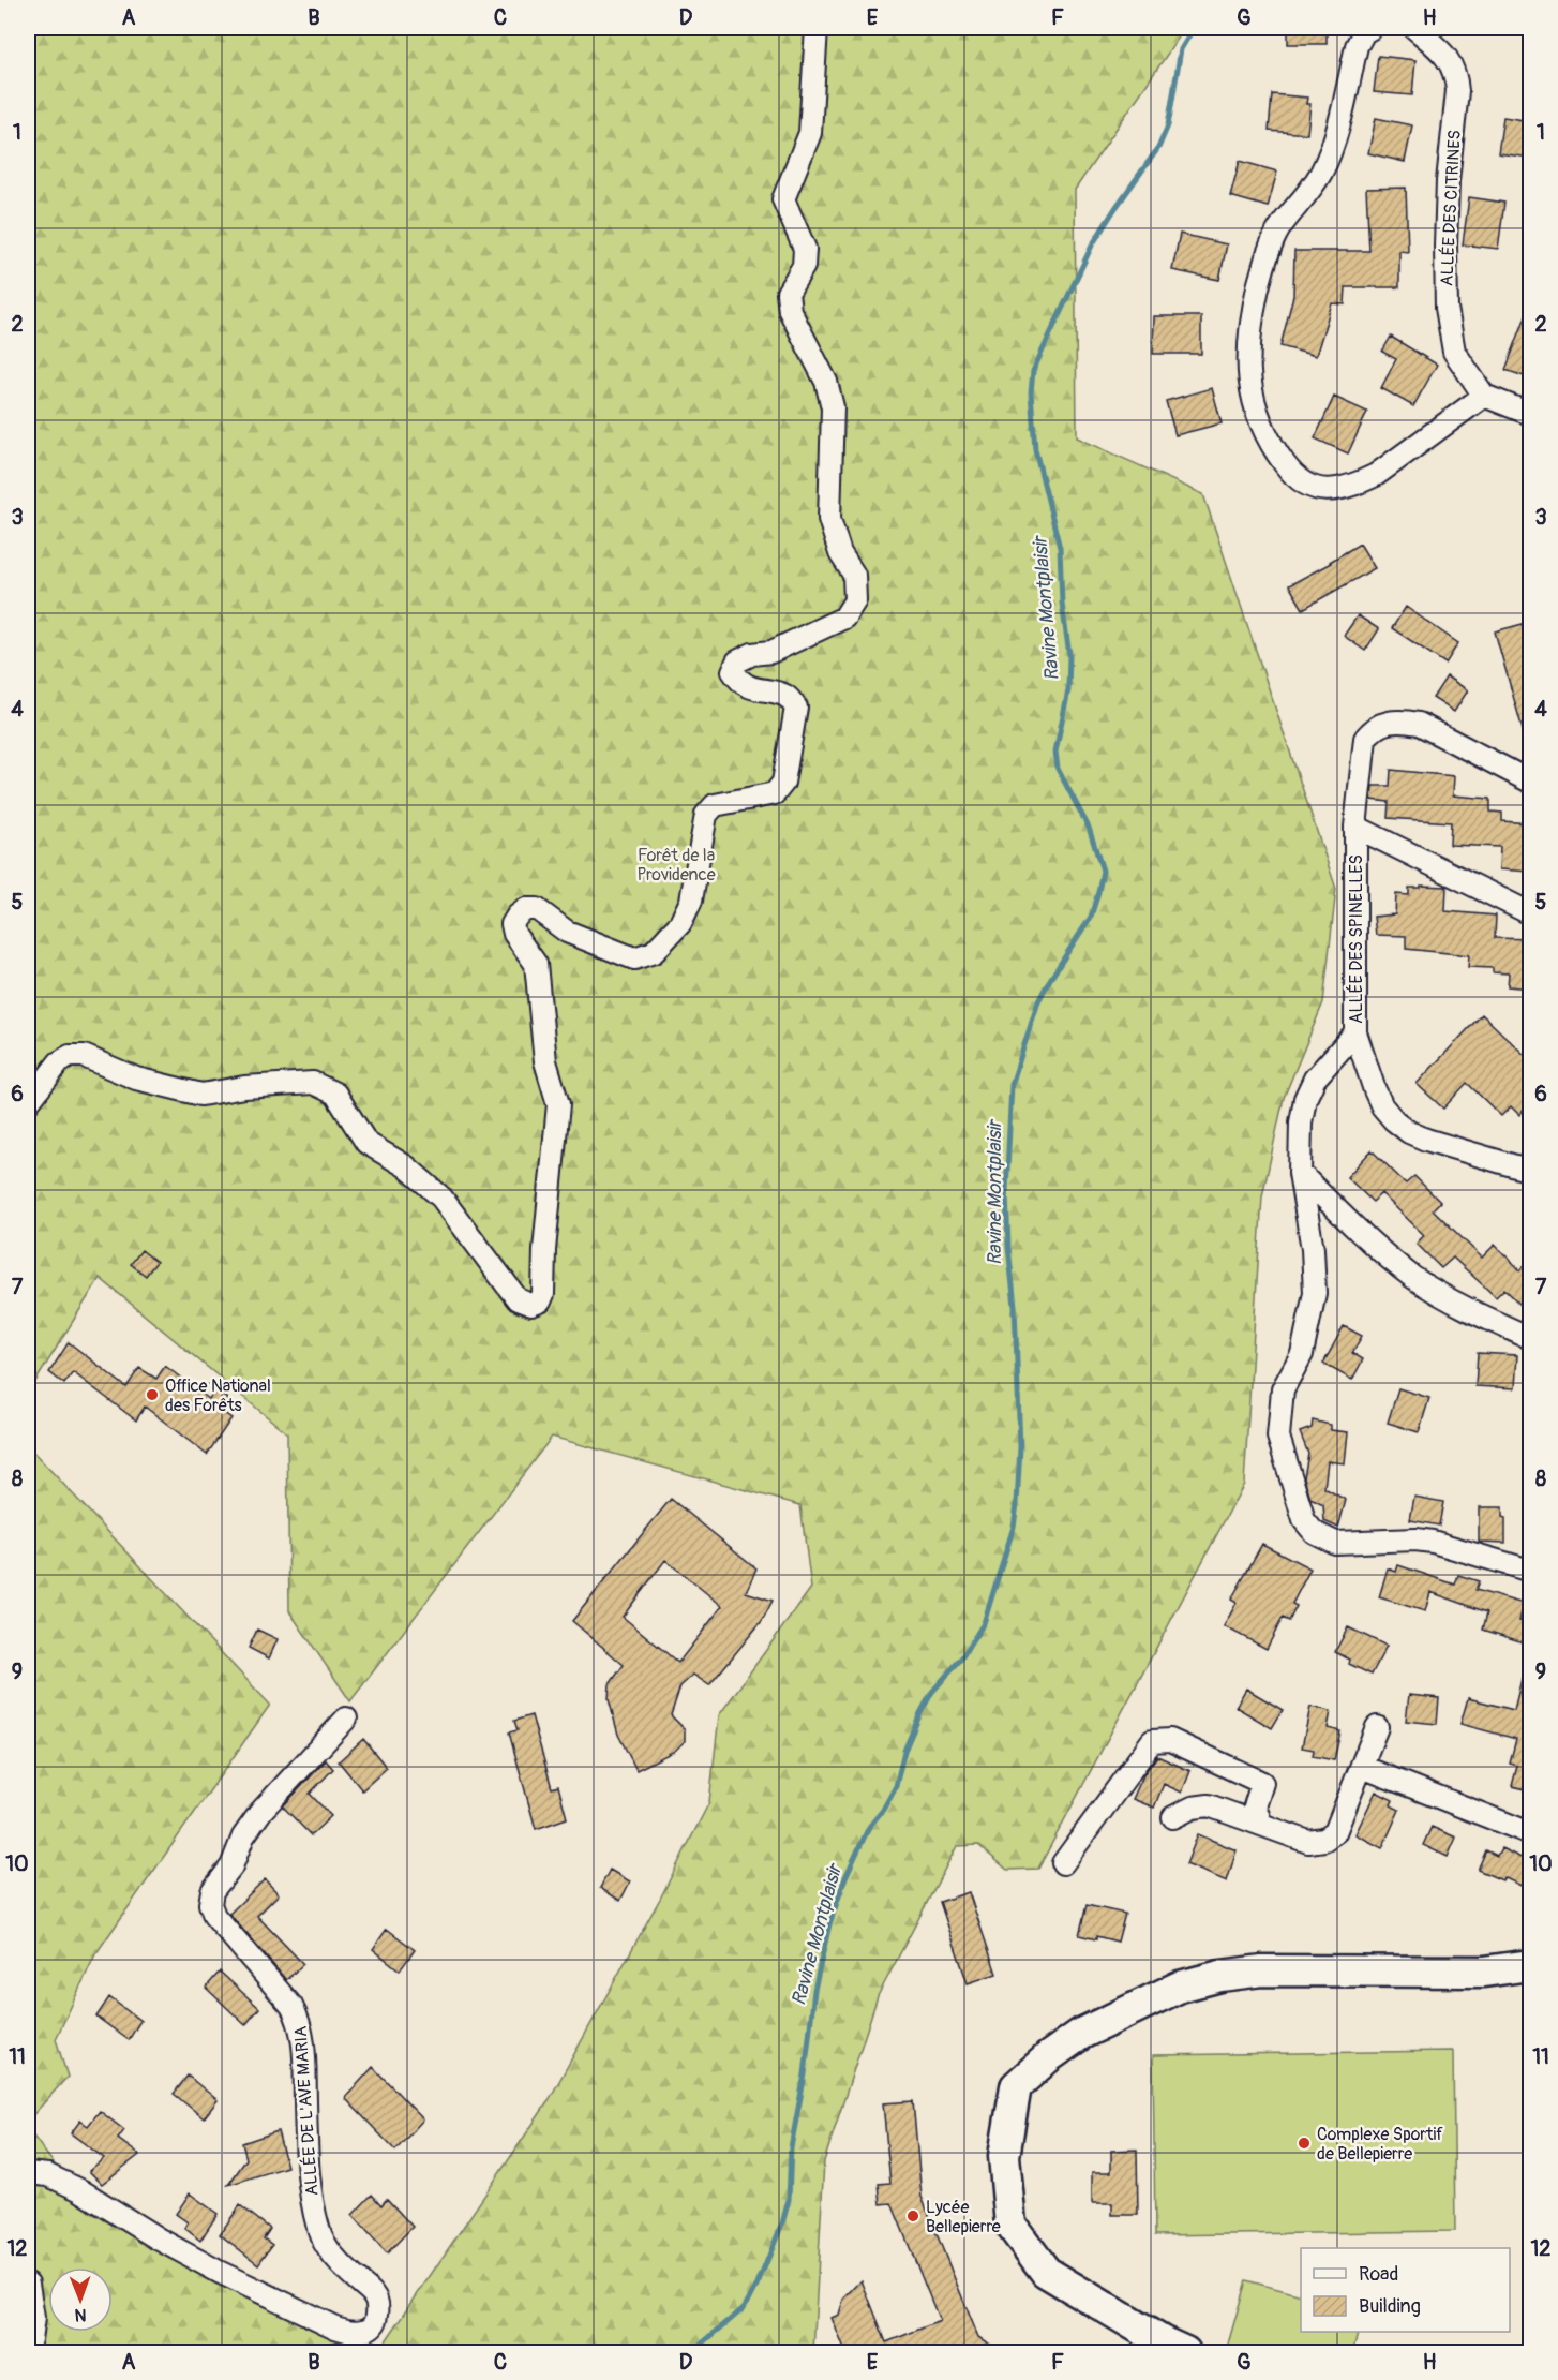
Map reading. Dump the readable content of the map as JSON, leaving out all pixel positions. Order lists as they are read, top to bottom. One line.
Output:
{"streets":{"street":["ALLÉE DES CITRINES","ALLÉE DES SPINELLES","ALLÉE DE L'AVE MARIA"]},"water":["Ravine Montplaisir"],"parks":["Forêt de la Providence"],"places":["Office National des Forêts","Complexe Sportif de Bellepierre","Lycée Bellepierre"],"legend":["Road","Building"],"north":"bottom","grid":{"columns":["A","B","C","D","E","F","G","H"],"rows":["1","2","3","4","5","6","7","8","9","10","11","12"]}}
